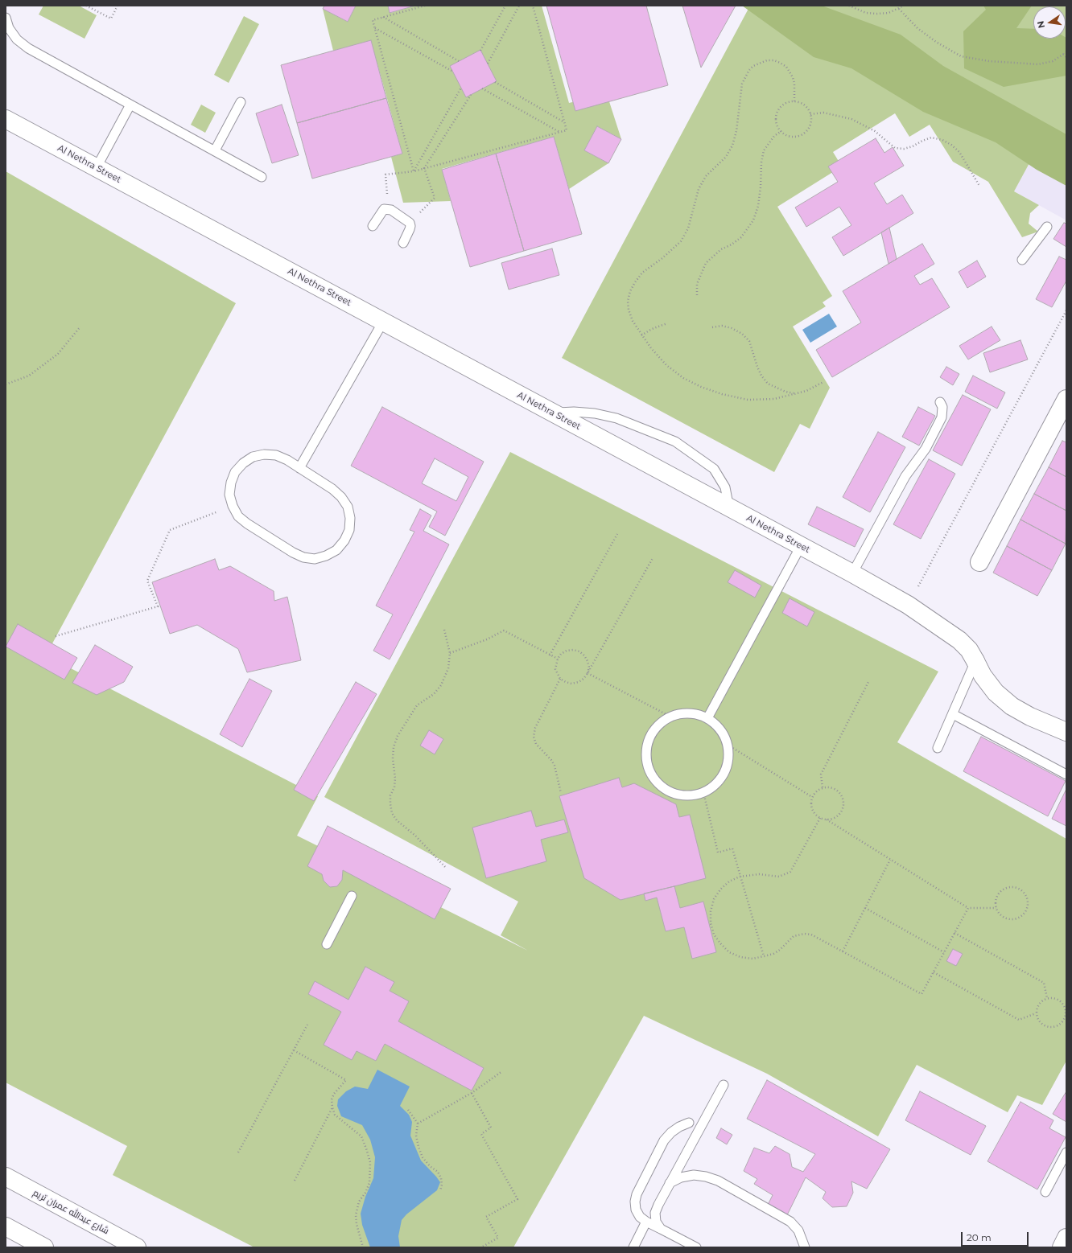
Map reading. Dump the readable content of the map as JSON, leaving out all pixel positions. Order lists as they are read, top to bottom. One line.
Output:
{"streets":{"street":["Al Nethra Street","شارع عبدالله عمران تريم"]},"scale_bar":"20 m","north":"left"}
